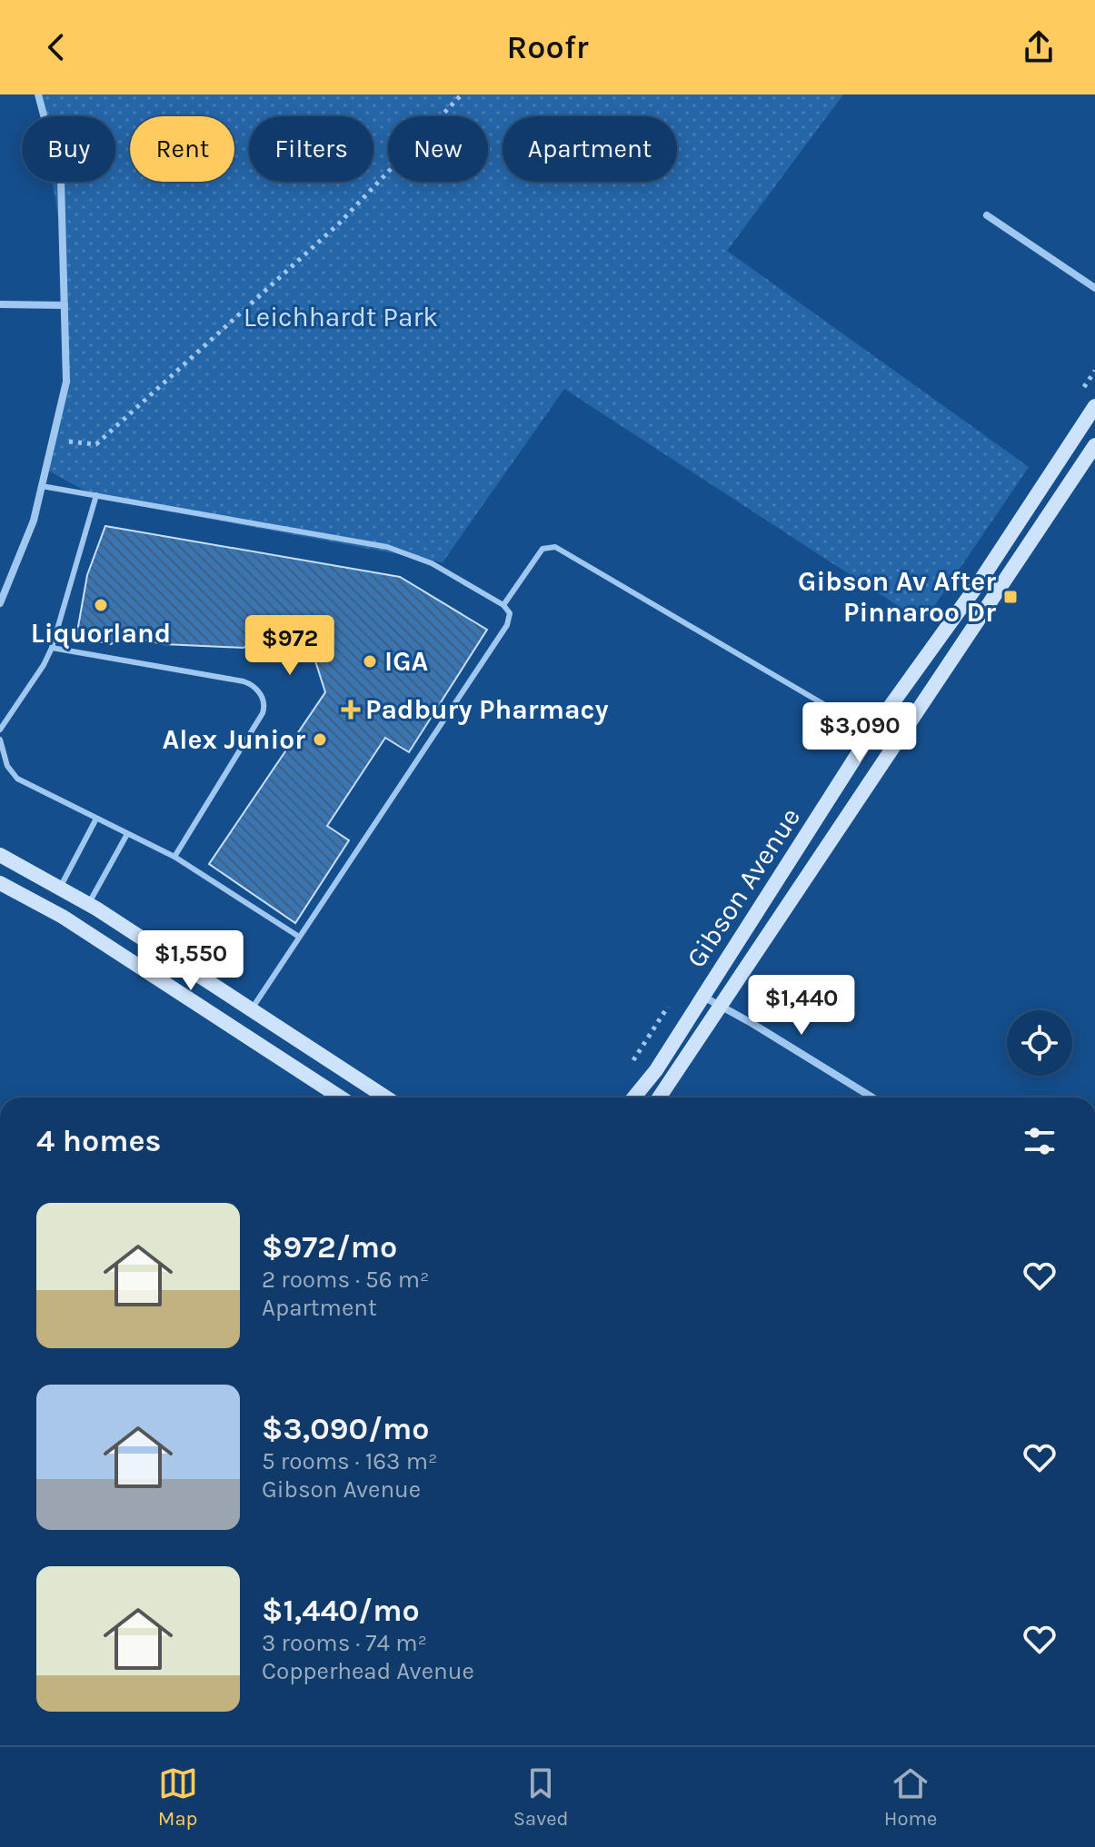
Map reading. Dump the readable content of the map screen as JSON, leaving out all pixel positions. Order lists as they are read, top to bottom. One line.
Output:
{"streets":{"main road":["Gibson Avenue"]},"parks":["Leichhardt Park"],"places":{"transit":["Gibson Av After Pinnaroo Dr"],"other":["Liquorland","IGA","Alex Junior"],"health":["Padbury Pharmacy"]},"page":{"header":"Roofr","chip":["Buy","Rent","Filters","New","Apartment"],"price":["$972","$3,090","$1,550","$1,440"],"heading":"4 homes","list":[{"name":"$972/mo","note":"2 rooms · 56 m² · Apartment"},{"name":"$3,090/mo","note":"5 rooms · 163 m² · Gibson Avenue"},{"name":"$1,440/mo","note":"3 rooms · 74 m² · Copperhead Avenue"}],"tabs":["Map","Saved","Home"]}}
